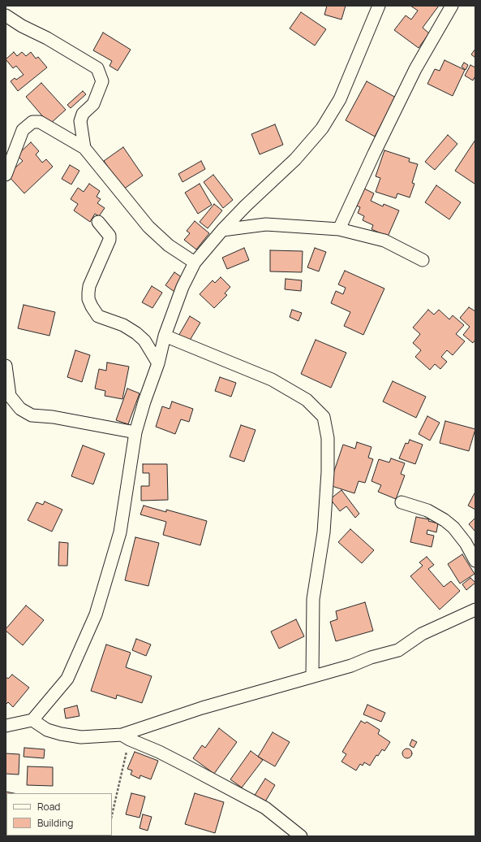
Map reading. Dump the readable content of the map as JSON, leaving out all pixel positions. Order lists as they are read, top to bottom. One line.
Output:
{"legend":["Road","Building"]}
